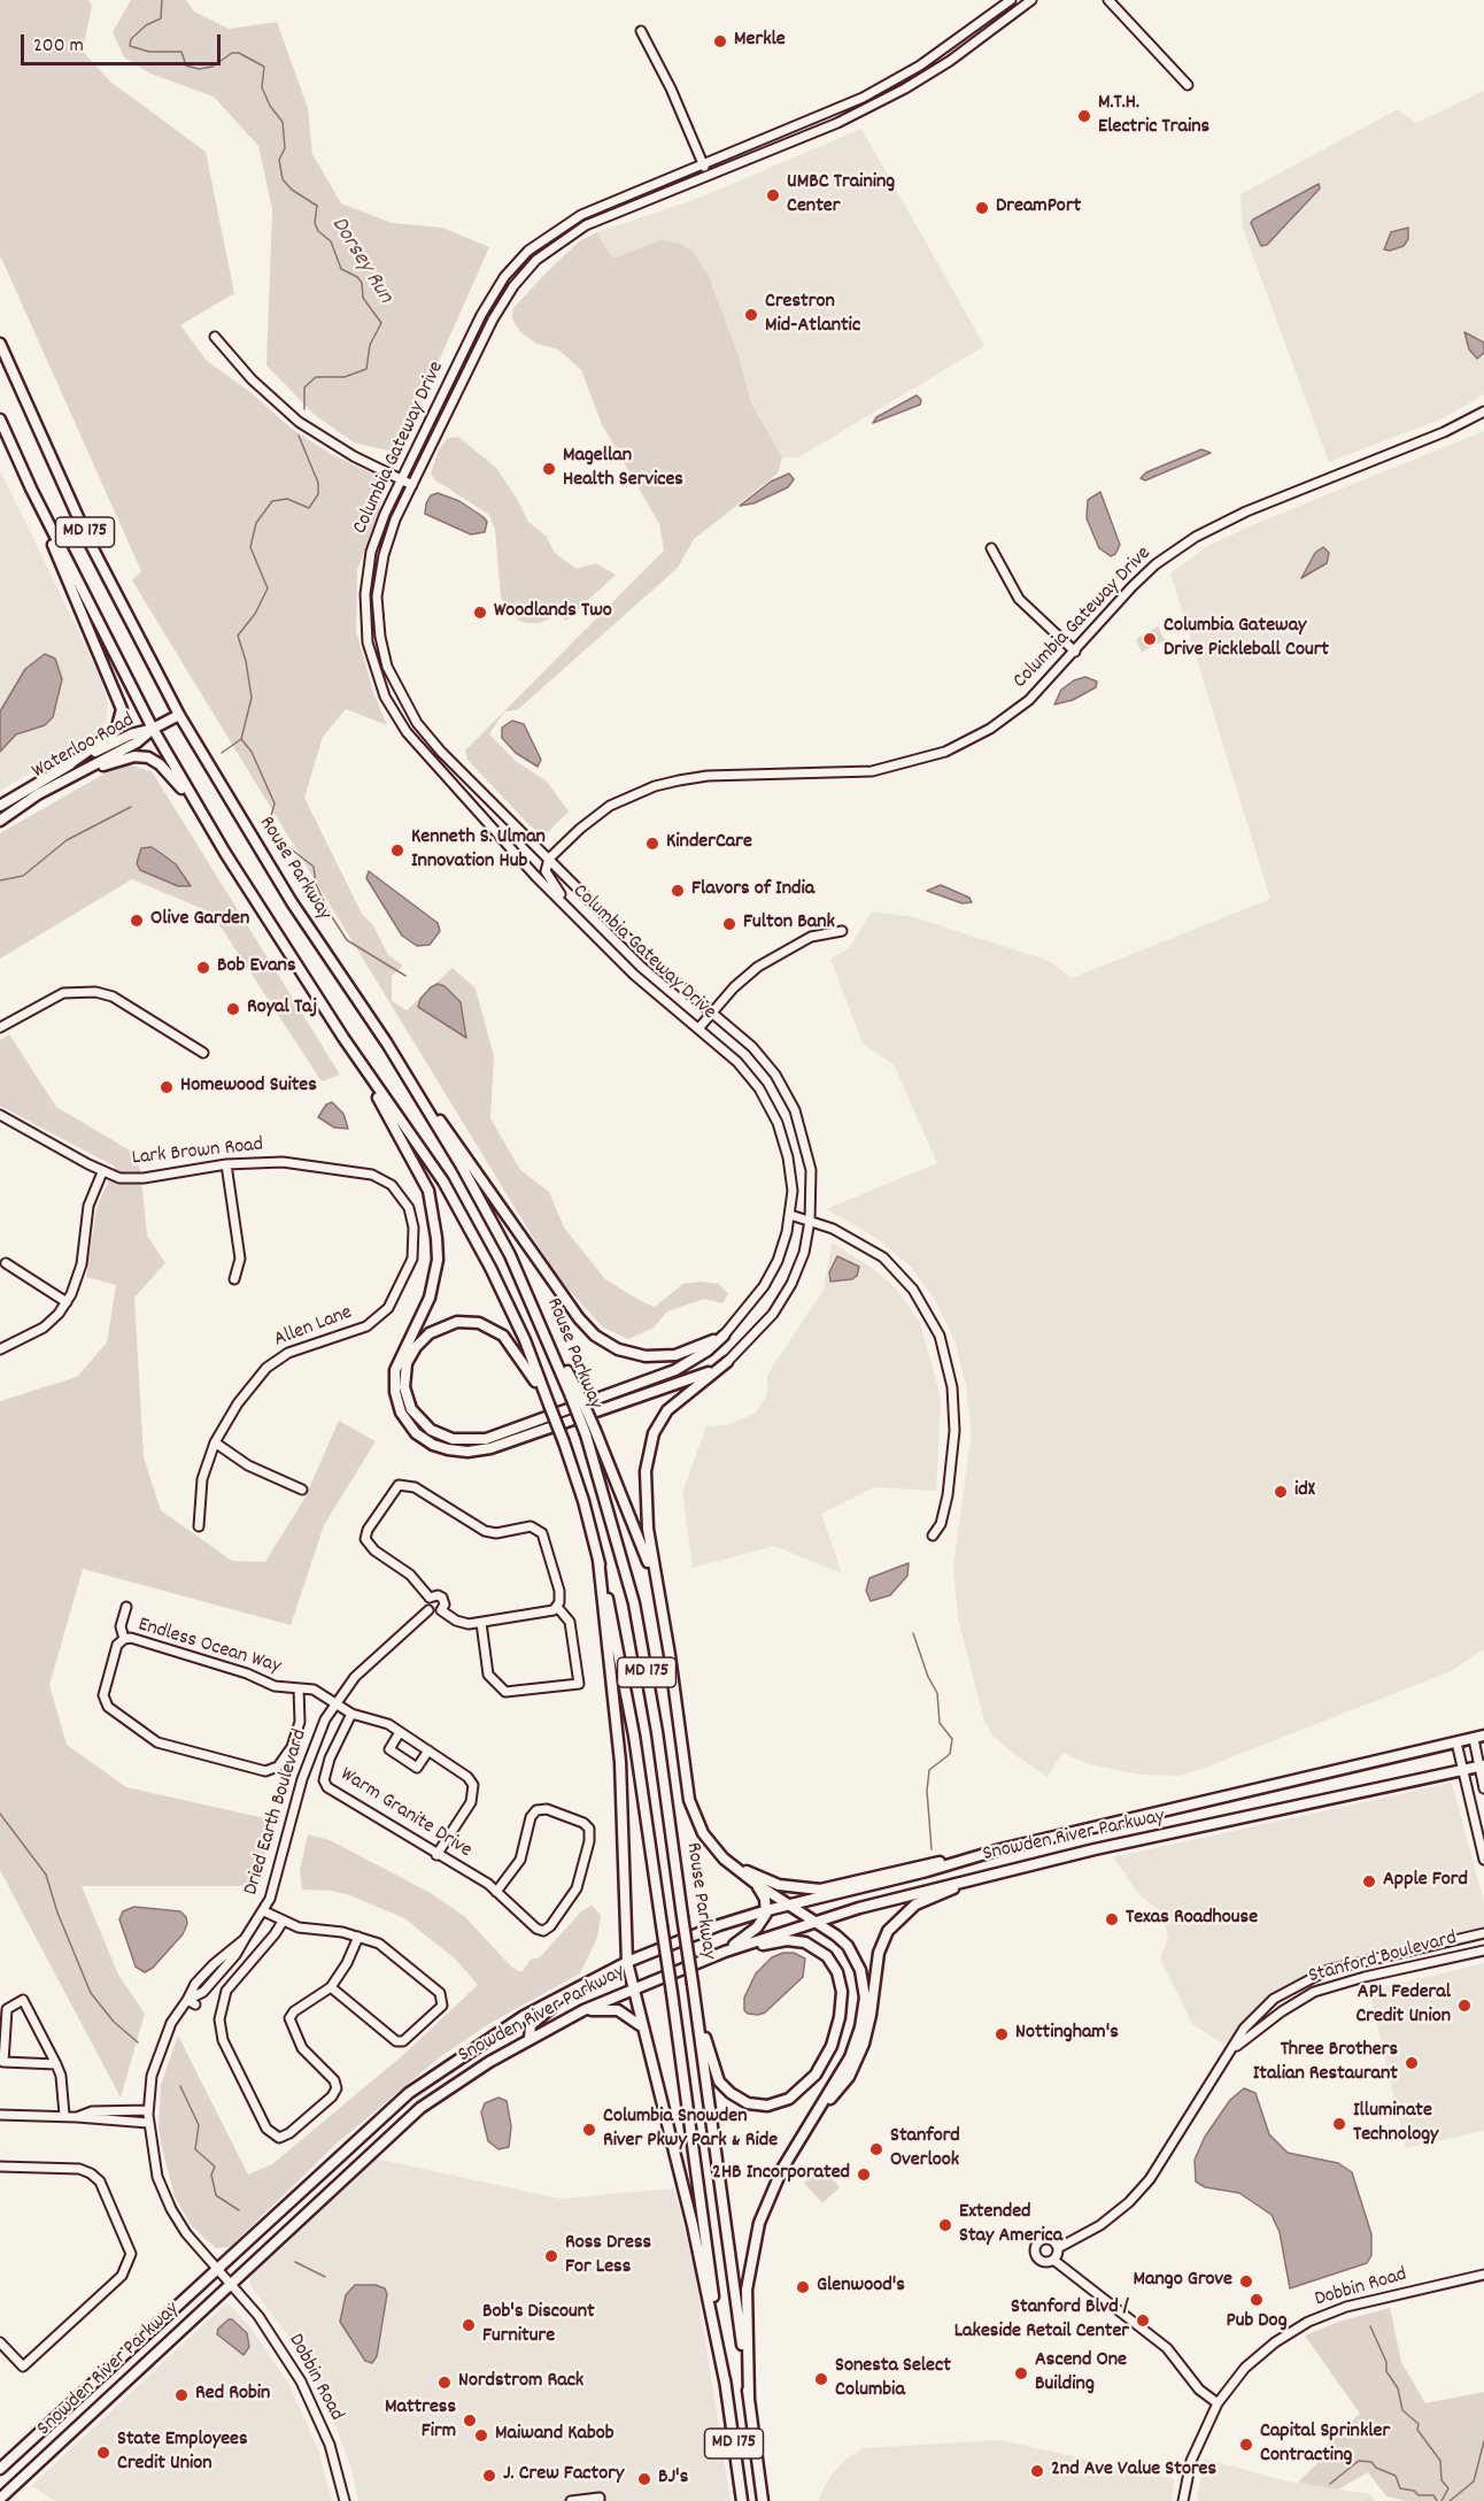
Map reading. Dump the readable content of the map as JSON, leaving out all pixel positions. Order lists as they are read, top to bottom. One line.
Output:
{"streets":{"main road":["MD 175","Waterloo Road","Rouse Parkway","Snowden River Parkway"],"street":["Columbia Gateway Drive","Lark Brown Road","Allen Lane","Endless Ocean Way","Dried Earth Boulevard","Warm Granite Drive","Stanford Boulevard","Dobbin Road"]},"crossings":[["Waterloo Road","Rouse Parkway"],["Lark Brown Road","Allen Lane"],["Endless Ocean Way","Dried Earth Boulevard"],["Endless Ocean Way","Warm Granite Drive"],["Dried Earth Boulevard","Snowden River Parkway"],["Dried Earth Boulevard","Dobbin Road"],["Snowden River Parkway","Dobbin Road"]],"water":["Dorsey Run"],"places":["Merkle","M.T.H. Electric Trains","UMBC Training Center","DreamPort","Crestron Mid-Atlantic","Magellan Health Services","Woodlands Two","Columbia Gateway Drive Pickleball Court","KinderCare","Kenneth S. Ulman Innovation Hub","Flavors of India","Olive Garden","Fulton Bank","Bob Evans","Royal Taj","Homewood Suites","idX","Apple Ford","Texas Roadhouse","APL Federal Credit Union","Nottingham's","Three Brothers Italian Restaurant","Illuminate Technology","Columbia Snowden River Pkwy Park & Ride","Stanford Overlook","2HB Incorporated","Extended Stay America","Ross Dress For Less","Mango Grove","Glenwood's","Pub Dog","Stanford Blvd / Lakeside Retail Center","Bob's Discount Furniture","Ascend One Building","Sonesta Select Columbia","Nordstrom Rack","Red Robin","Mattress Firm","Maiwand Kabob","Capital Sprinkler Contracting","State Employees Credit Union","2nd Ave Value Stores","J. Crew Factory","BJ's"],"scale_bar":"200 m"}
